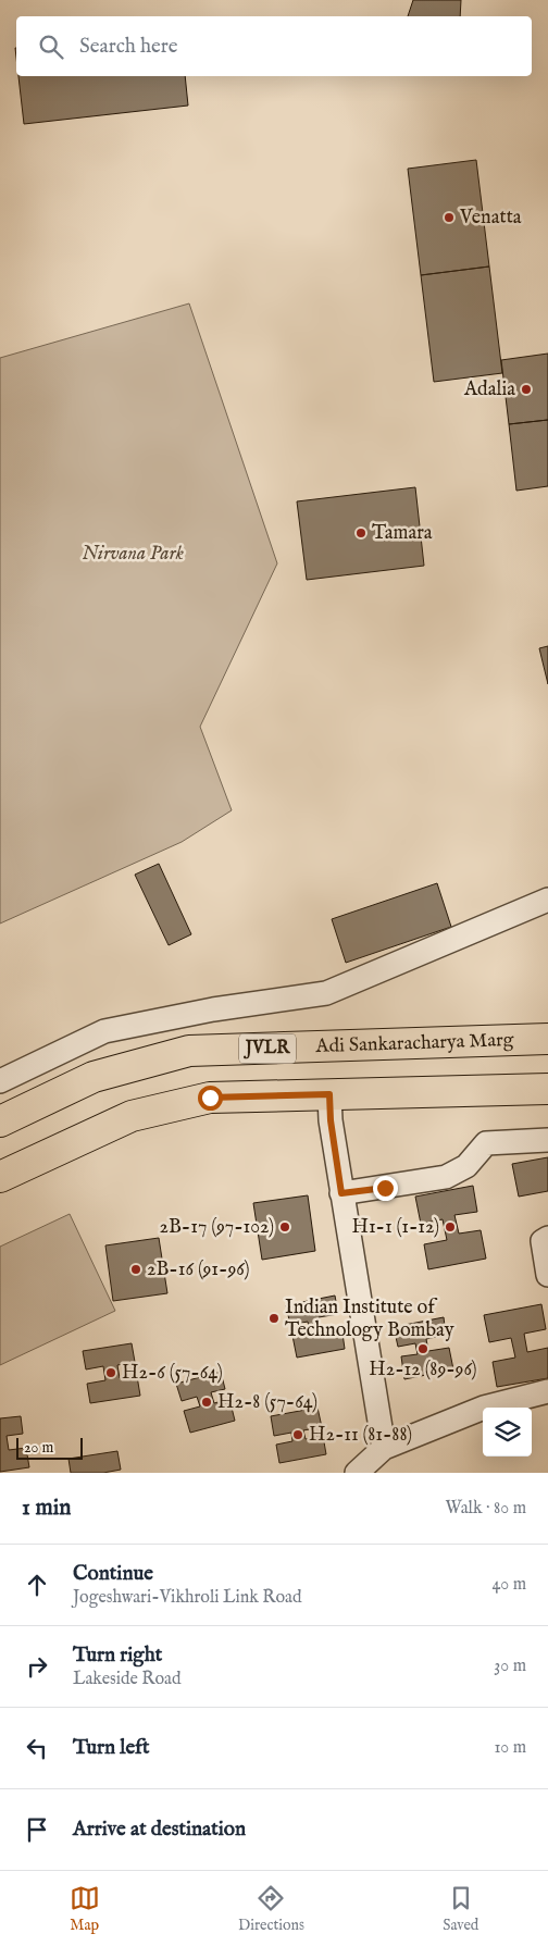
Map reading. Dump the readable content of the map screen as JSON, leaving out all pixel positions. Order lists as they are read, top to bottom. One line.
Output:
{"streets":{"main road":["Adi Sankaracharya Marg","JVLR"]},"parks":["Nirvana Park"],"places":["Venatta","Adalia","Tamara","2B-17 (97-102)","H1-1 (1-12)","2B-16 (91-96)","Indian Institute of Technology Bombay","H2-12 (89-96)","H2-6 (57-64)","H2-8 (57-64)","H2-11 (81-88)"],"scale_bar":"20 m","page":{"search":"Search here","scale":"20 m","heading":["1 min","Walk · 80 m"],"list":[["Continue","Jogeshwari-Vikhroli Link Road","40 m"],["Turn right","Lakeside Road","30 m"],["Turn left","10 m"],"Arrive at destination"],"nav":["Map","Directions","Saved"]}}
